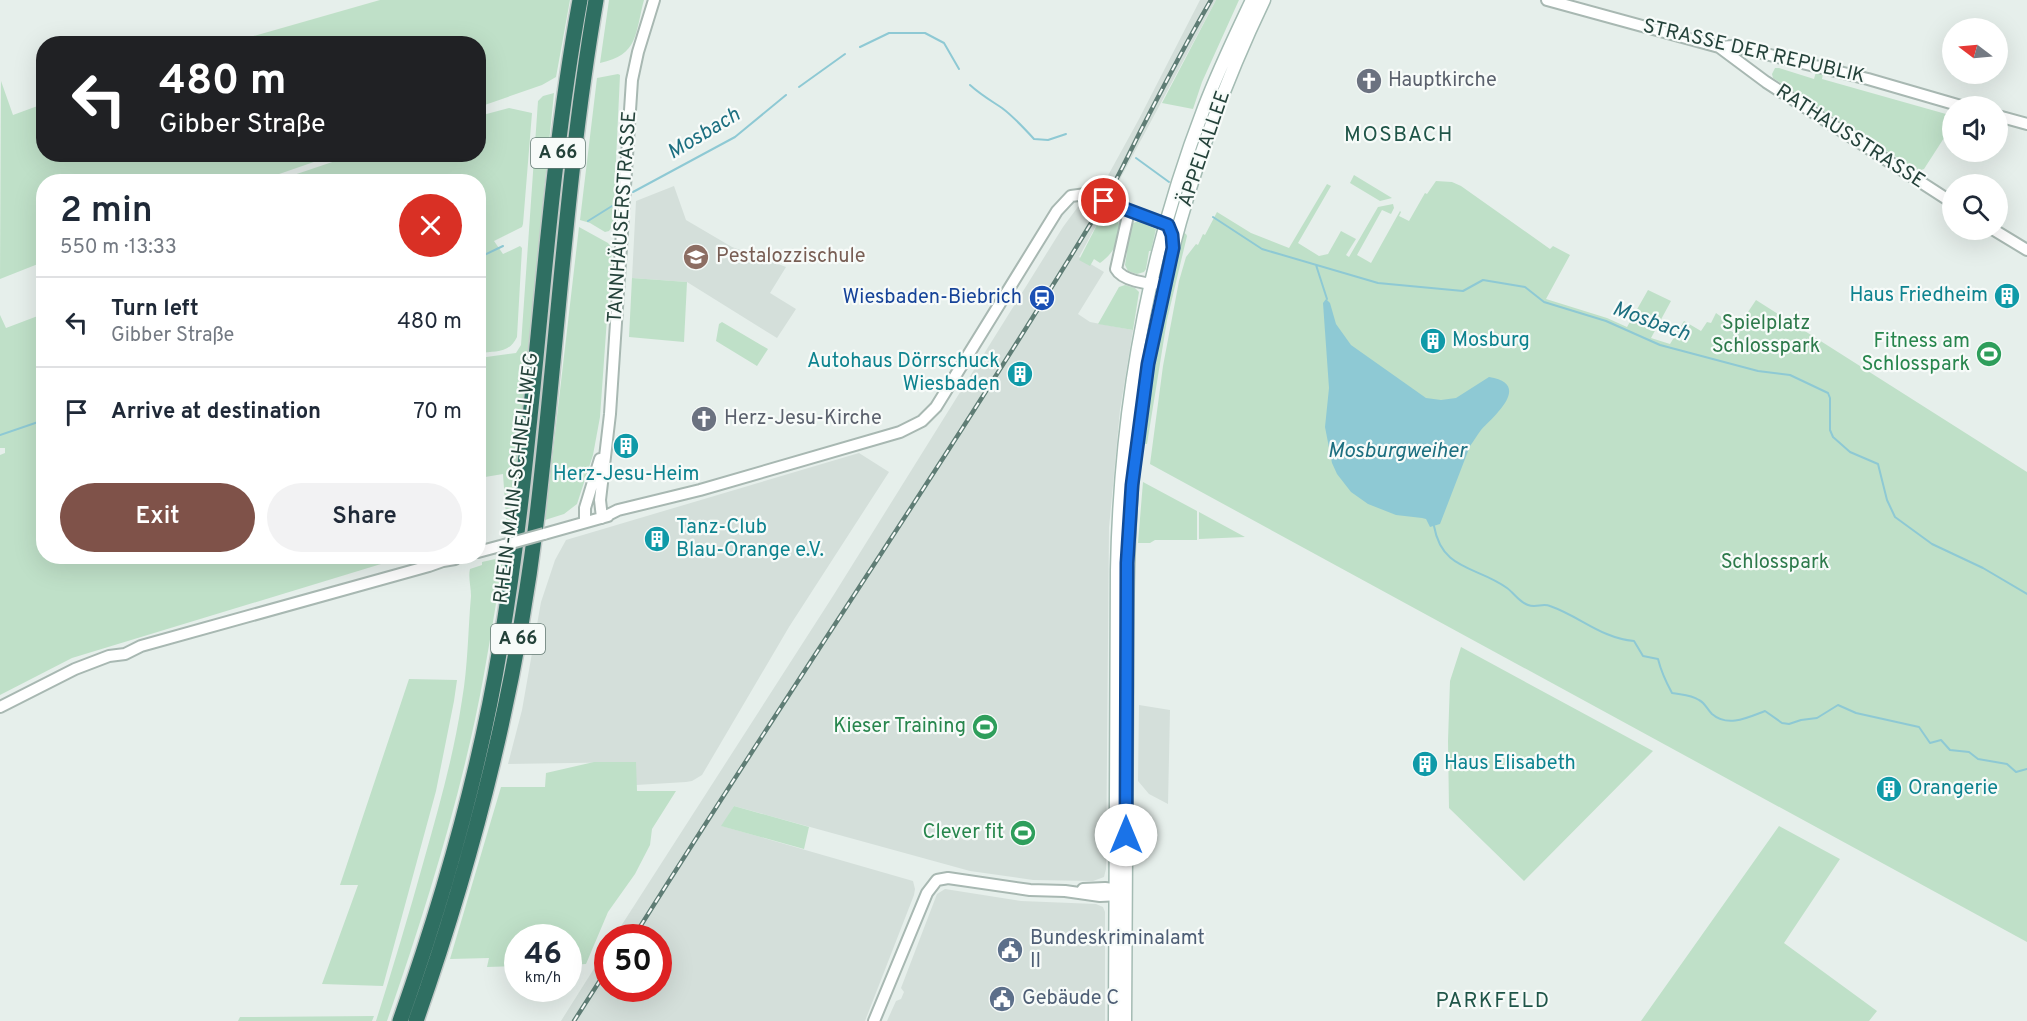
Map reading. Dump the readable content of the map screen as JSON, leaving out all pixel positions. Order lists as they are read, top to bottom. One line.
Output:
{"streets":{"highway":["A 66","RHEIN-MAIN-SCHNELLWEG"],"main road":["ÄPPELALLEE"],"street":["STRASSE DER REPUBLIK","RATHAUSSTRASSE","TANNHÄUSERSTRASSE"]},"crossings":[["STRASSE DER REPUBLIK","RATHAUSSTRASSE"]],"districts":["MOSBACH","PARKFELD"],"water":["Mosbach","Mosburgweiher"],"parks":["Spielplatz Schlosspark","Schlosspark"],"places":{"church":["Hauptkirche","Herz-Jesu-Kirche"],"school or university":["Pestalozzischule"],"building":["Haus Friedheim","Mosburg","Autohaus Dörrschuck Wiesbaden","Herz-Jesu-Heim","Tanz-Club Blau-Orange e.V.","Haus Elisabeth","Orangerie"],"station":["Wiesbaden-Biebrich"],"sports":["Fitness am Schlosspark","Kieser Training","Clever fit"],"public building":["Bundeskriminalamt II","Gebäude C"]},"north":"left","page":{"turn":["480 m","Gibber Straße"],"heading":["2 min","550 m · 13:33"],"list":[{"name":"Turn left","note":"Gibber Straße","value":"480 m"},{"name":"Arrive at destination","value":"70 m"}],"buttons":["Exit","Share"],"speed":"46 km/h","limit":"50"}}
